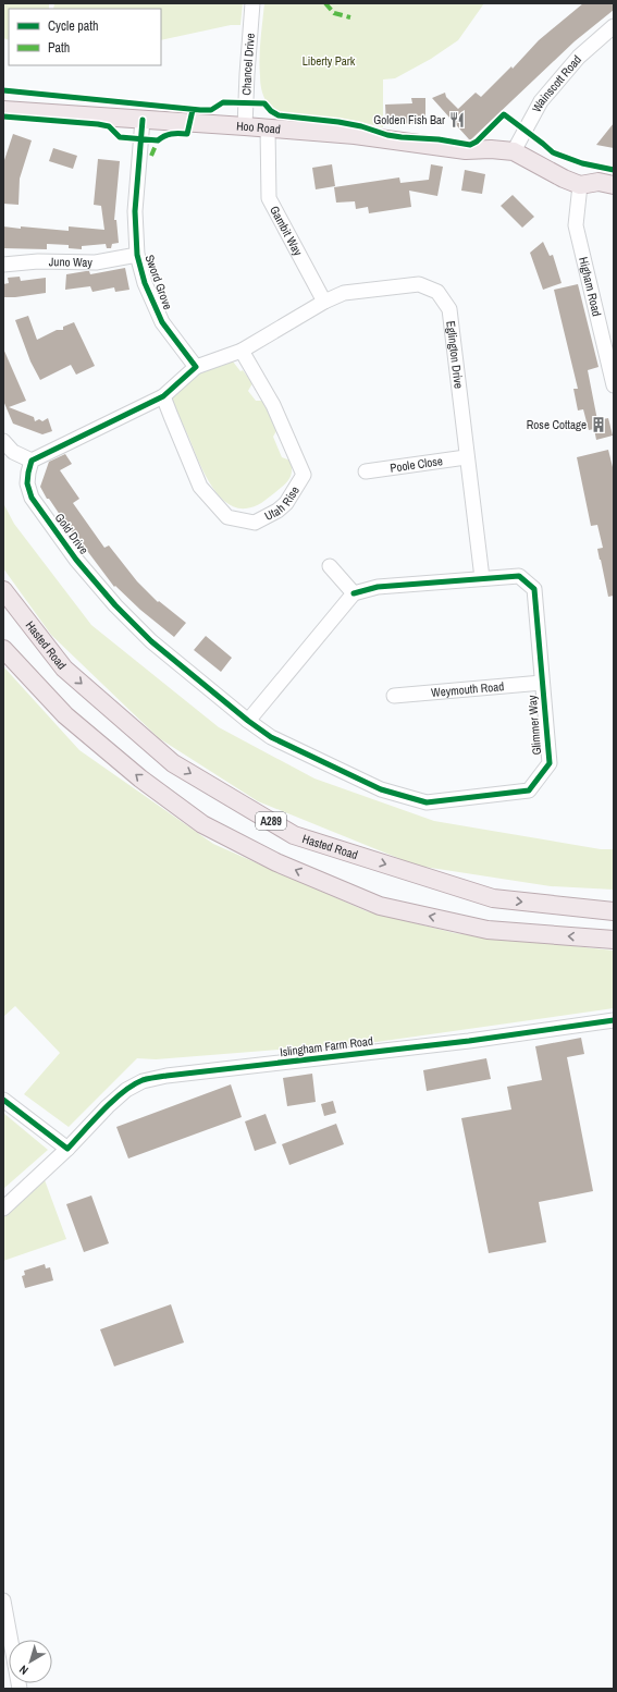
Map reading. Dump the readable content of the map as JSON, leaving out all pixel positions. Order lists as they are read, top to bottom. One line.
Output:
{"streets":{"main road":["Hoo Road","Hasted Road","A289"],"street":["Chancel Drive","Wainscott Road","Gambit Way","Juno Way","Sword Grove","Higham Road","Eglington Drive","Poole Close","Utah Rise","Gold Drive","Weymouth Road","Glimmer Way","Islingham Farm Road"]},"crossings":[["Chancel Drive","Hoo Road"],["Wainscott Road","Hoo Road"],["Hoo Road","Gambit Way"],["Hoo Road","Sword Grove"],["Hoo Road","Higham Road"],["Gambit Way","Eglington Drive"],["Juno Way","Sword Grove"],["Sword Grove","Eglington Drive"],["Eglington Drive","Poole Close"],["Eglington Drive","Utah Rise"],["Eglington Drive","Glimmer Way"],["Gold Drive","Glimmer Way"],["Weymouth Road","Glimmer Way"]],"parks":["Liberty Park"],"places":{"restaurant":["Golden Fish Bar"],"building":["Rose Cottage"]},"legend":["Cycle path","Path"],"north":"bottom left"}
